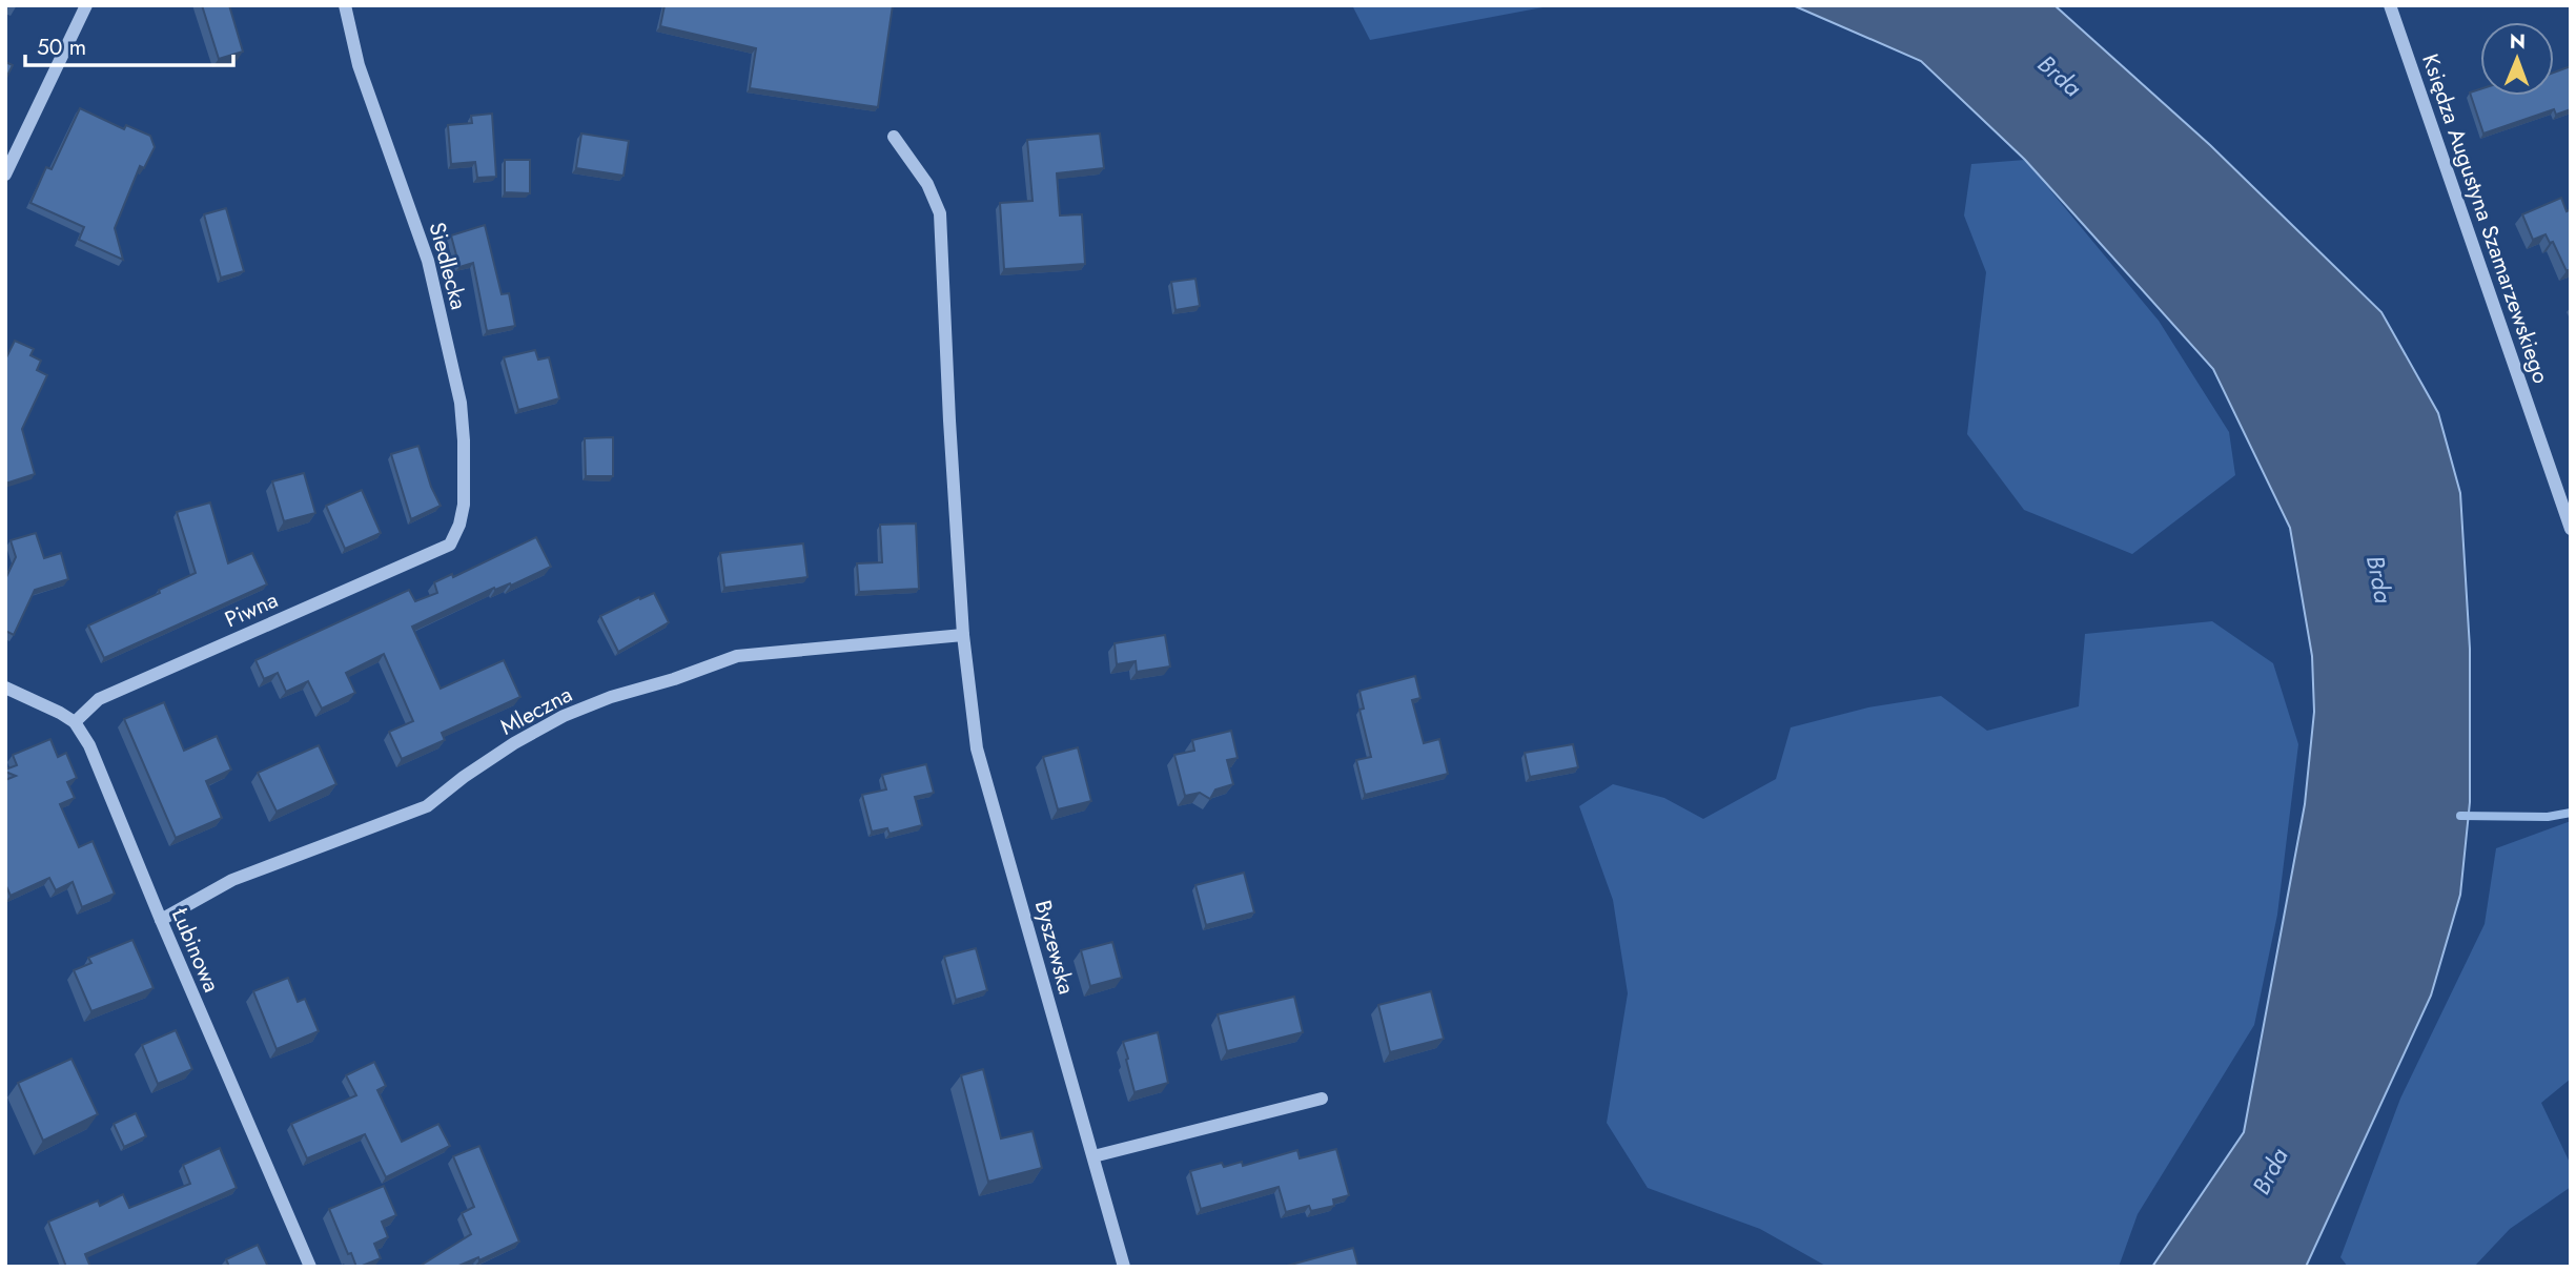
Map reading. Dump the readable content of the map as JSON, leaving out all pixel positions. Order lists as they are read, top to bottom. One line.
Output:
{"streets":{"street":["Księdza Augustyna Szamarzewskiego","Siedlecka","Piwna","Mleczna","Byszewska","Łubinowa"]},"crossings":[["Siedlecka","Piwna"],["Piwna","Łubinowa"],["Mleczna","Byszewska"],["Mleczna","Łubinowa"]],"water":["Brda"],"scale_bar":"50 m","north":"top"}
